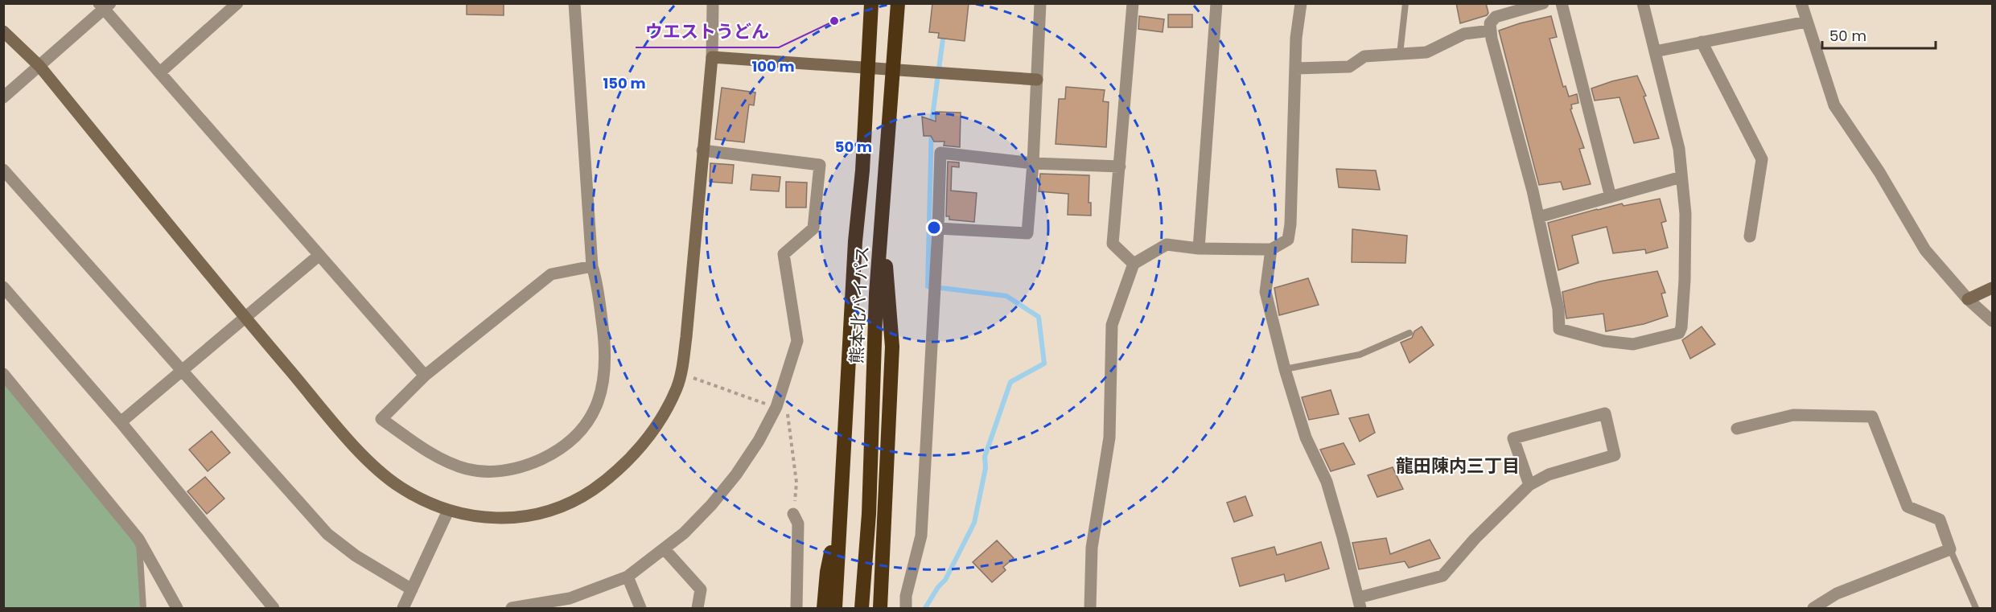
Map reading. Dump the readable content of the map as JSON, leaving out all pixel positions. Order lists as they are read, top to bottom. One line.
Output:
{"streets":{"highway":["熊本北バイパス"]},"districts":["龍田陳内三丁目"],"places":["ウエストうどん"],"scale_bar":"50 m","rings":["100 m","150 m","50 m"]}
